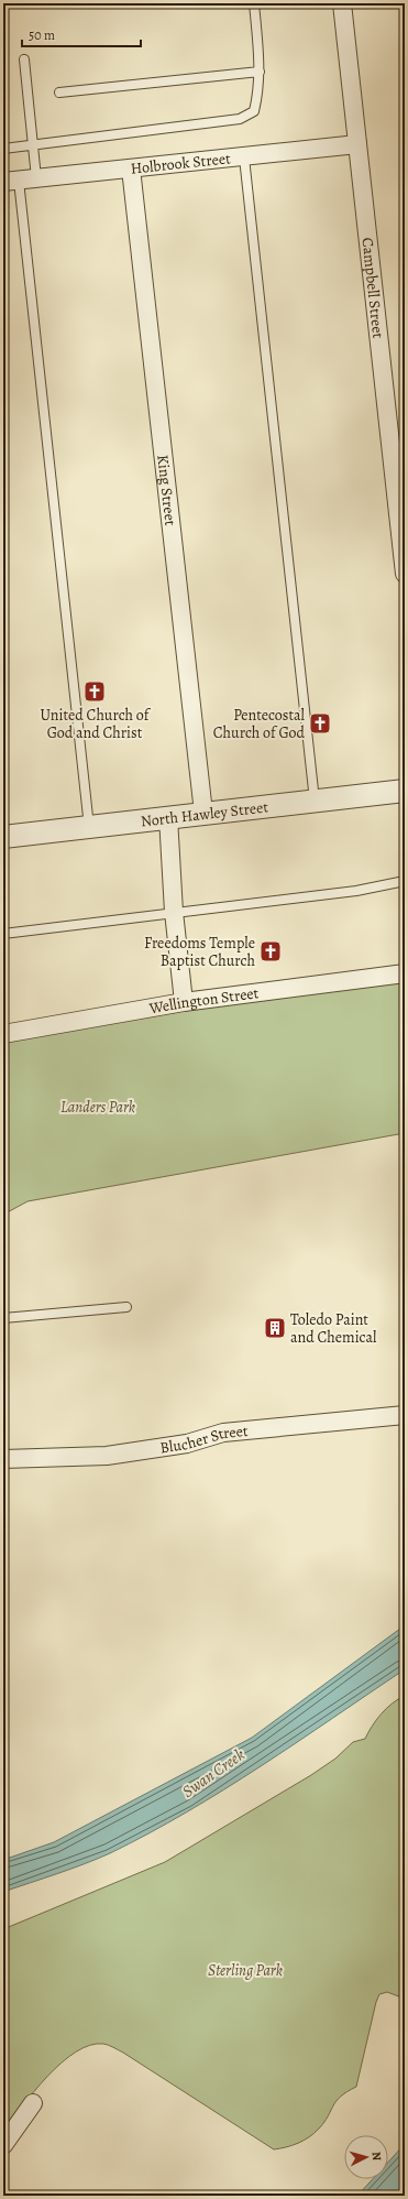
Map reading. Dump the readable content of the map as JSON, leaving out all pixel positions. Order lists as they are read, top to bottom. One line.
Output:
{"streets":{"street":["Holbrook Street","Campbell Street","King Street","North Hawley Street","Wellington Street","Blucher Street"]},"crossings":[["Holbrook Street","Campbell Street"],["Holbrook Street","King Street"],["King Street","North Hawley Street"]],"water":["Swan Creek"],"parks":["Landers Park","Sterling Park"],"places":{"church":["United Church of God and Christ","Pentecostal Church of God","Freedoms Temple Baptist Church"],"building":["Toledo Paint and Chemical"]},"scale_bar":"50 m","north":"right"}
